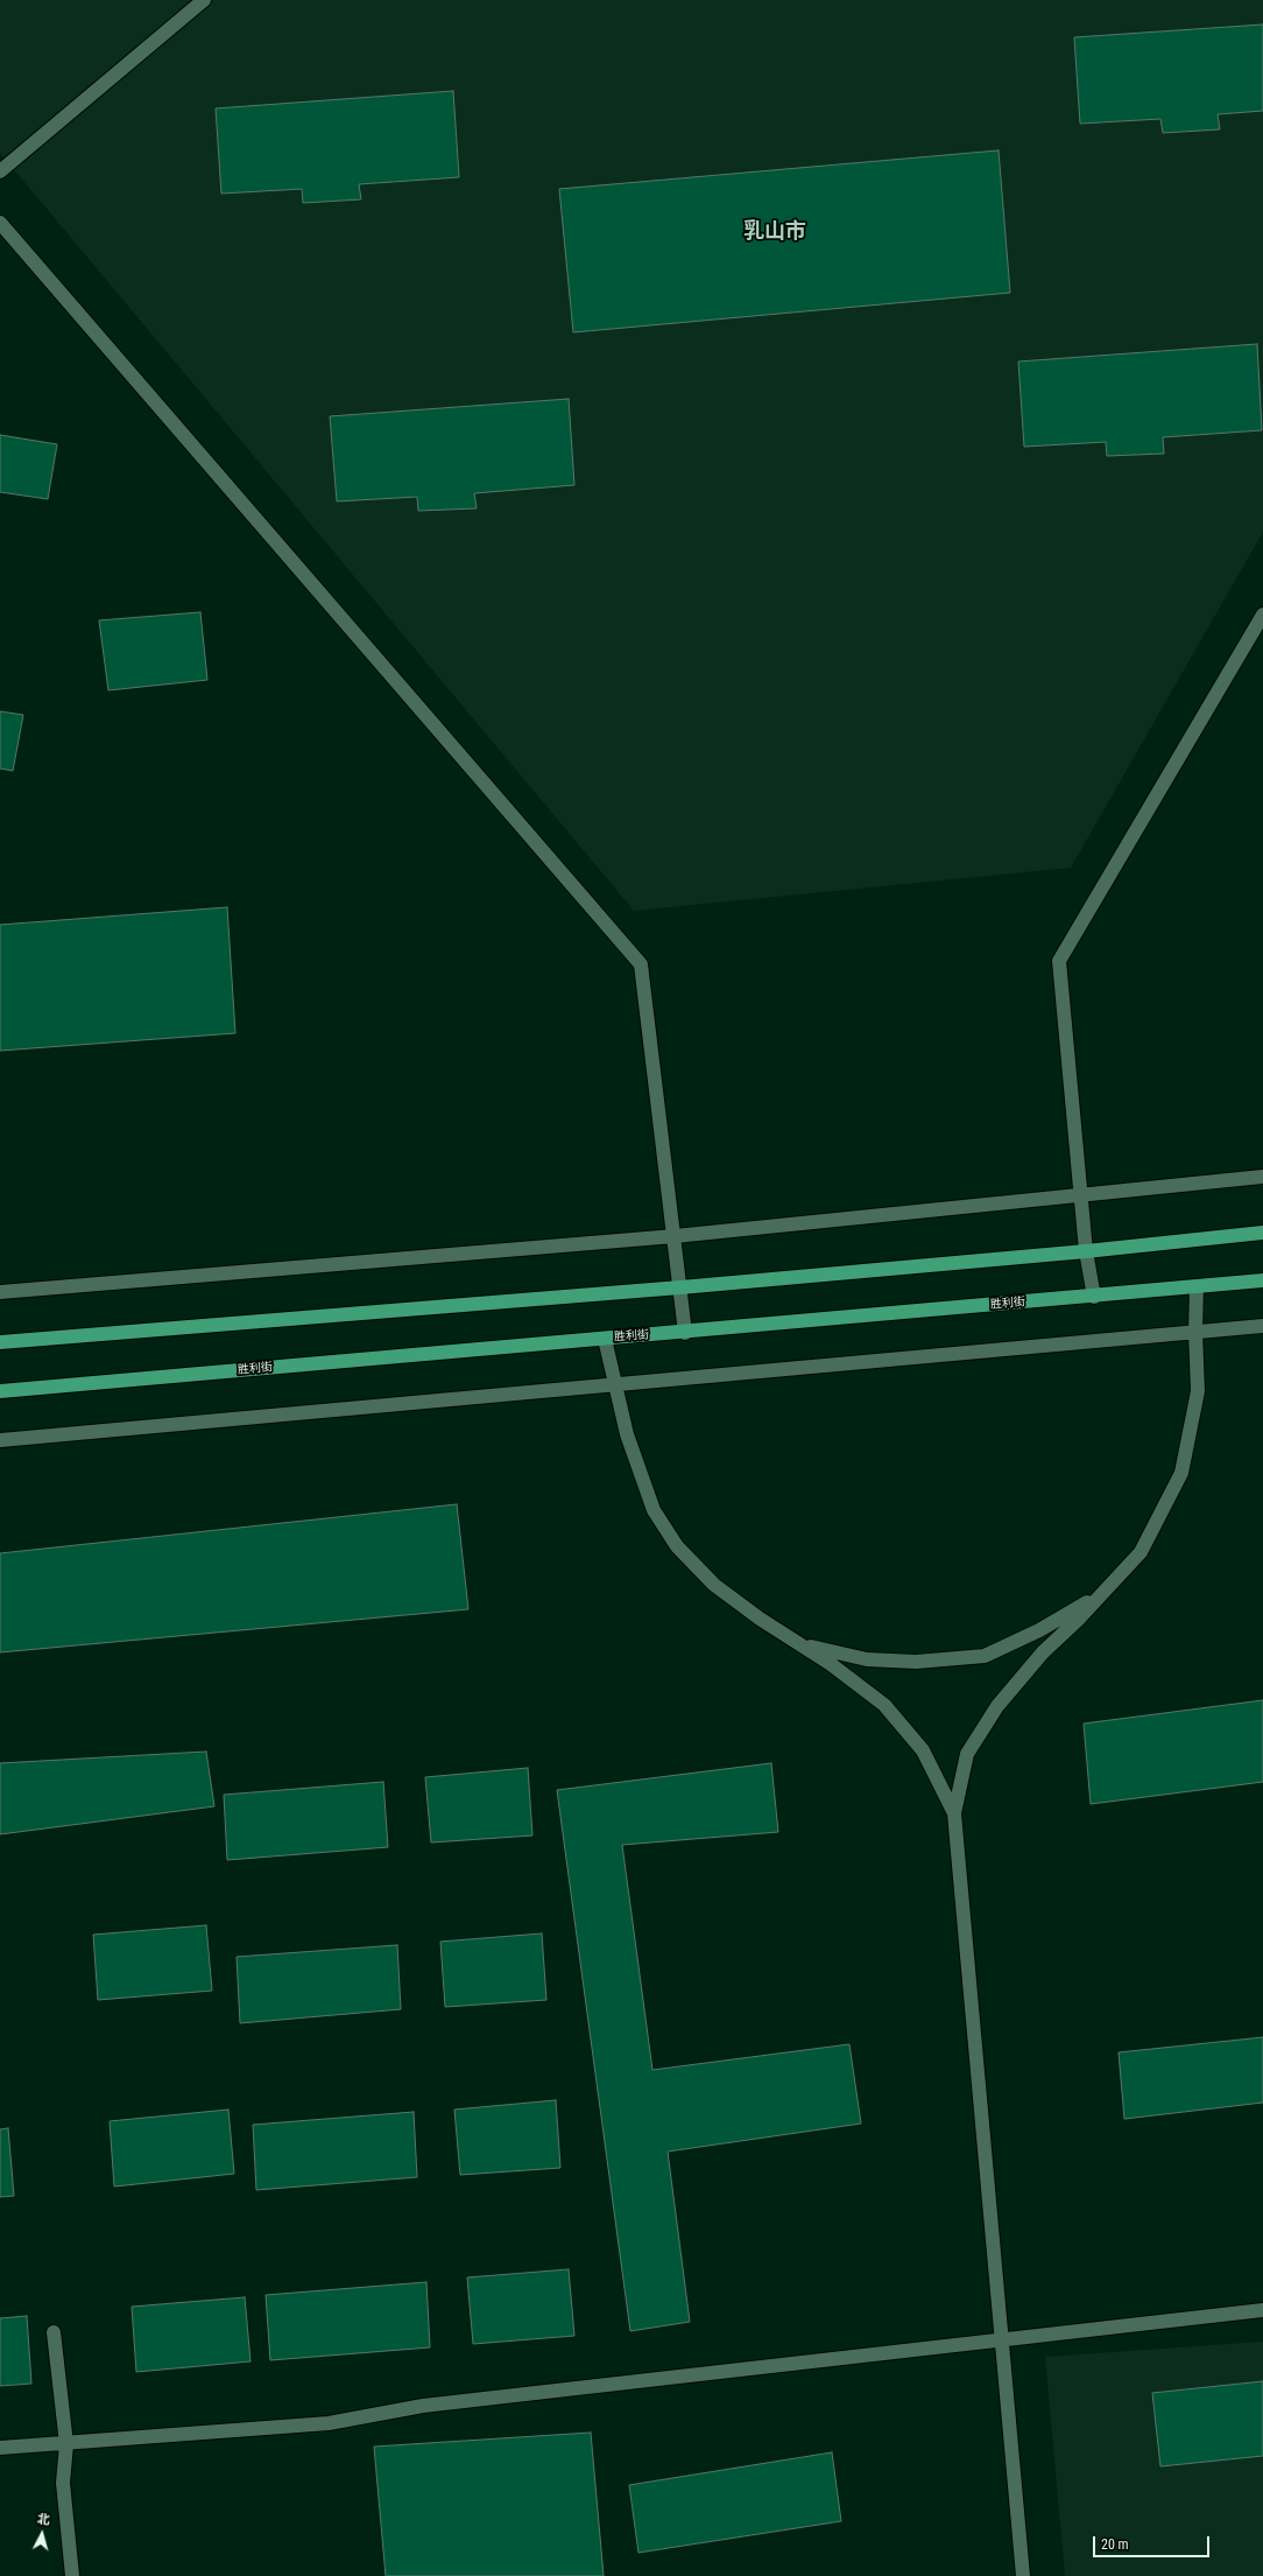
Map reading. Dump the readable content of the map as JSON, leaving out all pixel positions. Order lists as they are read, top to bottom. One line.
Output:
{"streets":{"main road":["胜利街"]},"districts":["乳山市"],"scale_bar":"20 m","north":"top"}
